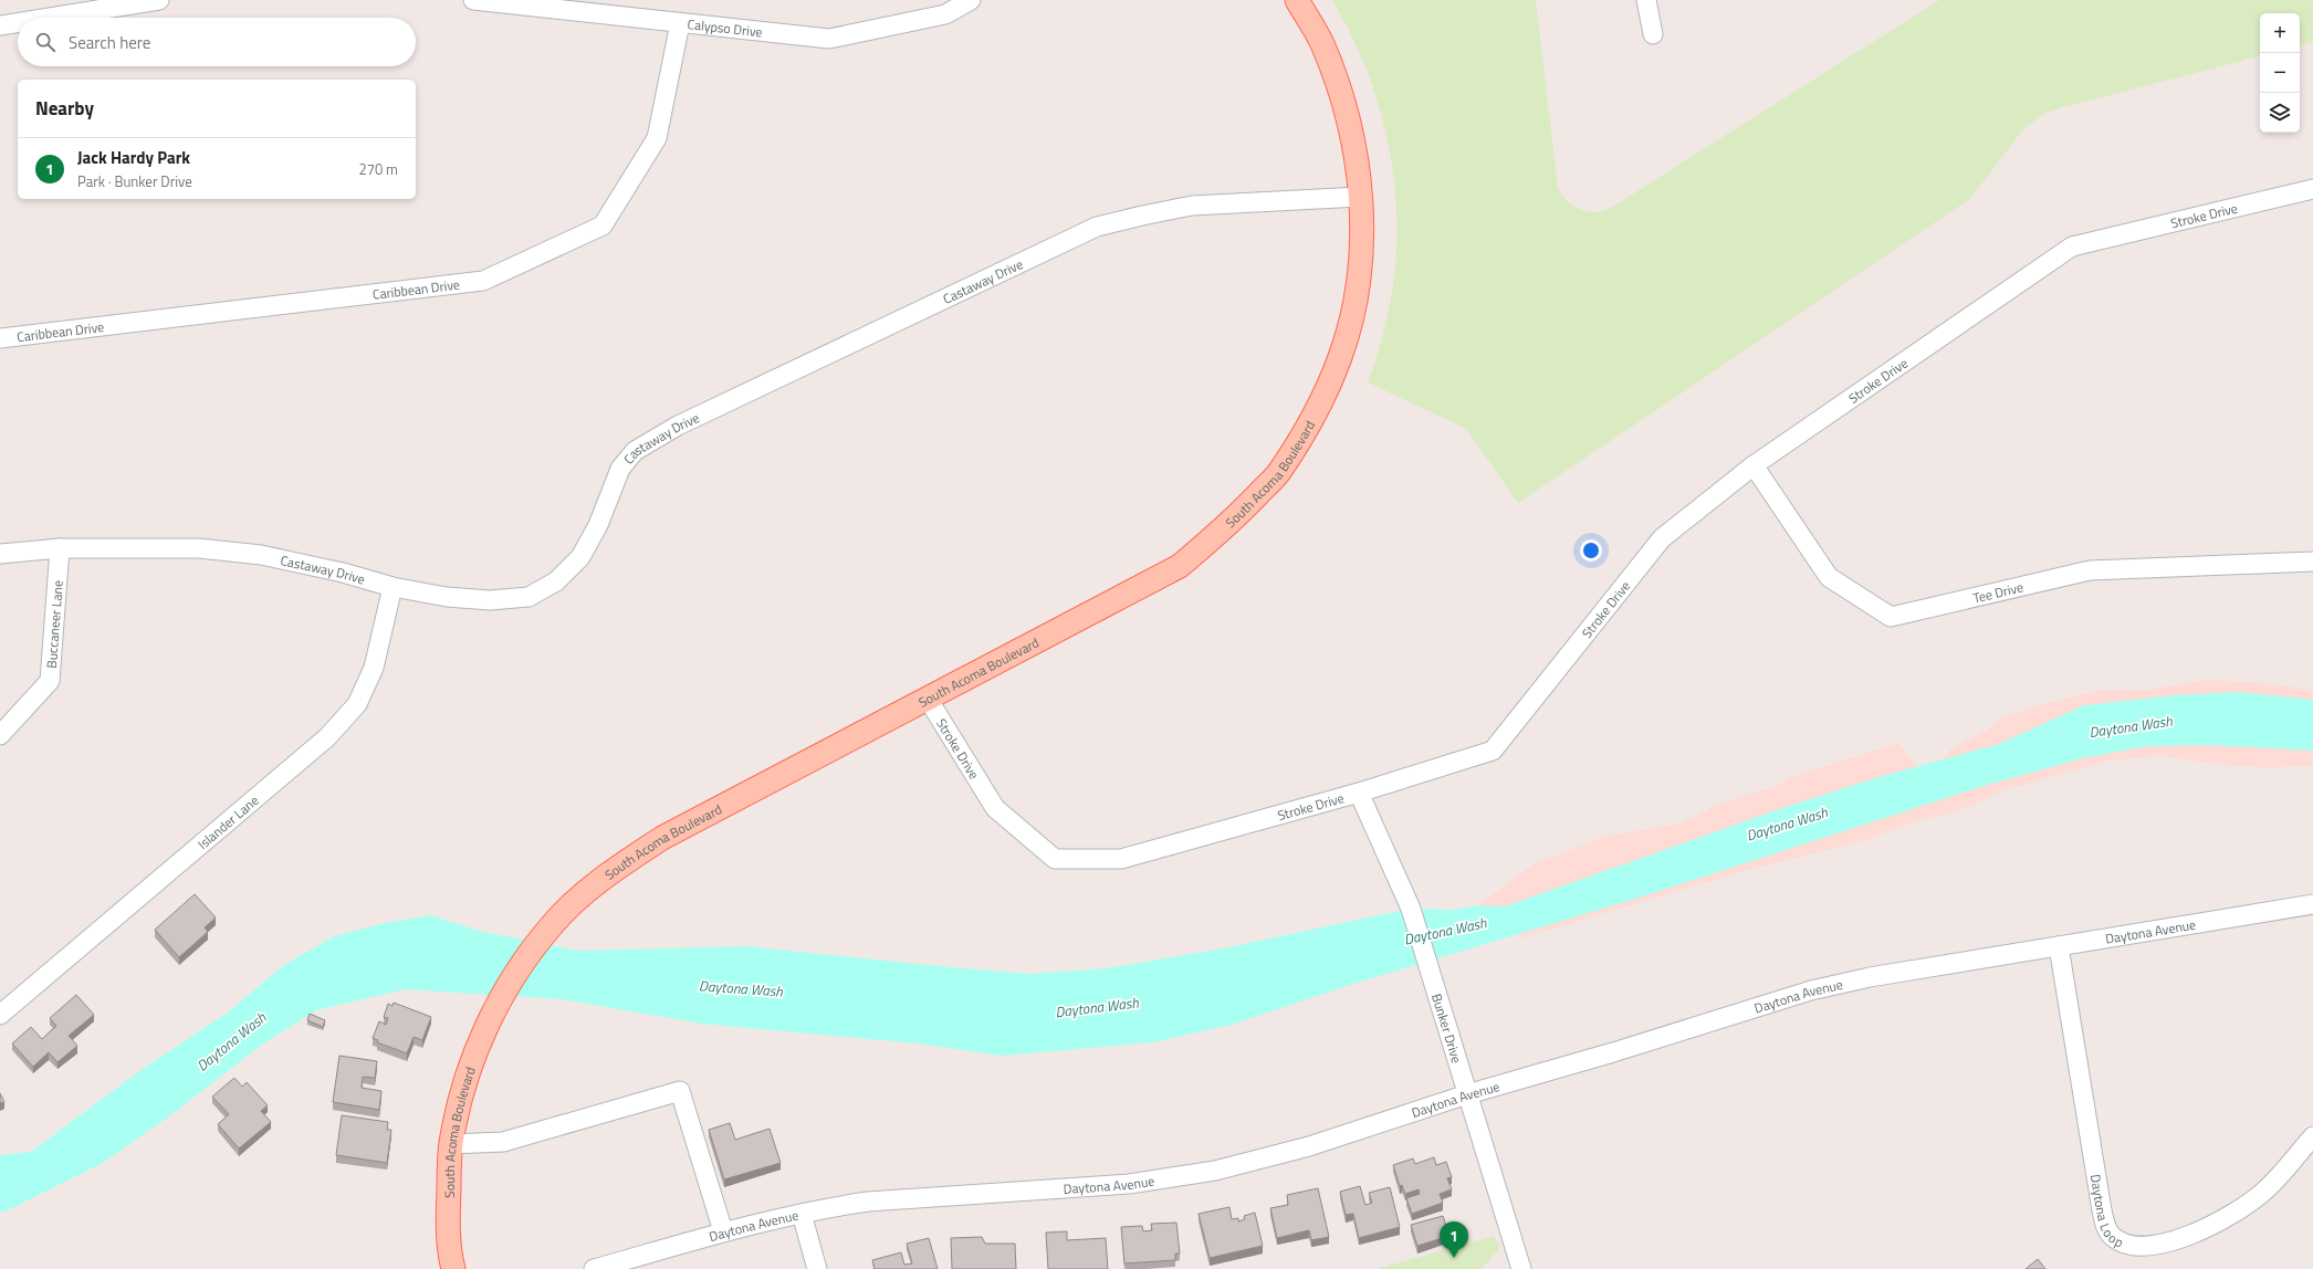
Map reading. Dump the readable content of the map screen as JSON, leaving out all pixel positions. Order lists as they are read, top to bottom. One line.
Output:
{"streets":{"main road":["South Acoma Boulevard"],"street":["Calypso Drive","Stroke Drive","Castaway Drive","Caribbean Drive","Tee Drive","Buccaneer Lane","Islander Lane","Daytona Avenue","Bunker Drive","Daytona Loop"]},"crossings":[["Calypso Drive","Caribbean Drive"],["Stroke Drive","South Acoma Boulevard"],["Stroke Drive","Tee Drive"],["Stroke Drive","Bunker Drive"],["Castaway Drive","South Acoma Boulevard"],["Castaway Drive","Buccaneer Lane"],["Castaway Drive","Islander Lane"],["Daytona Avenue","Bunker Drive"],["Daytona Avenue","Daytona Loop"]],"water":["Daytona Wash"],"page":{"map_buttons":["+","−"],"search":"Search here","heading":"Nearby","list":[{"mark":"1","name":"Jack Hardy Park","note":"Park · Bunker Drive","value":"270 m"}],"pins":"1"}}
